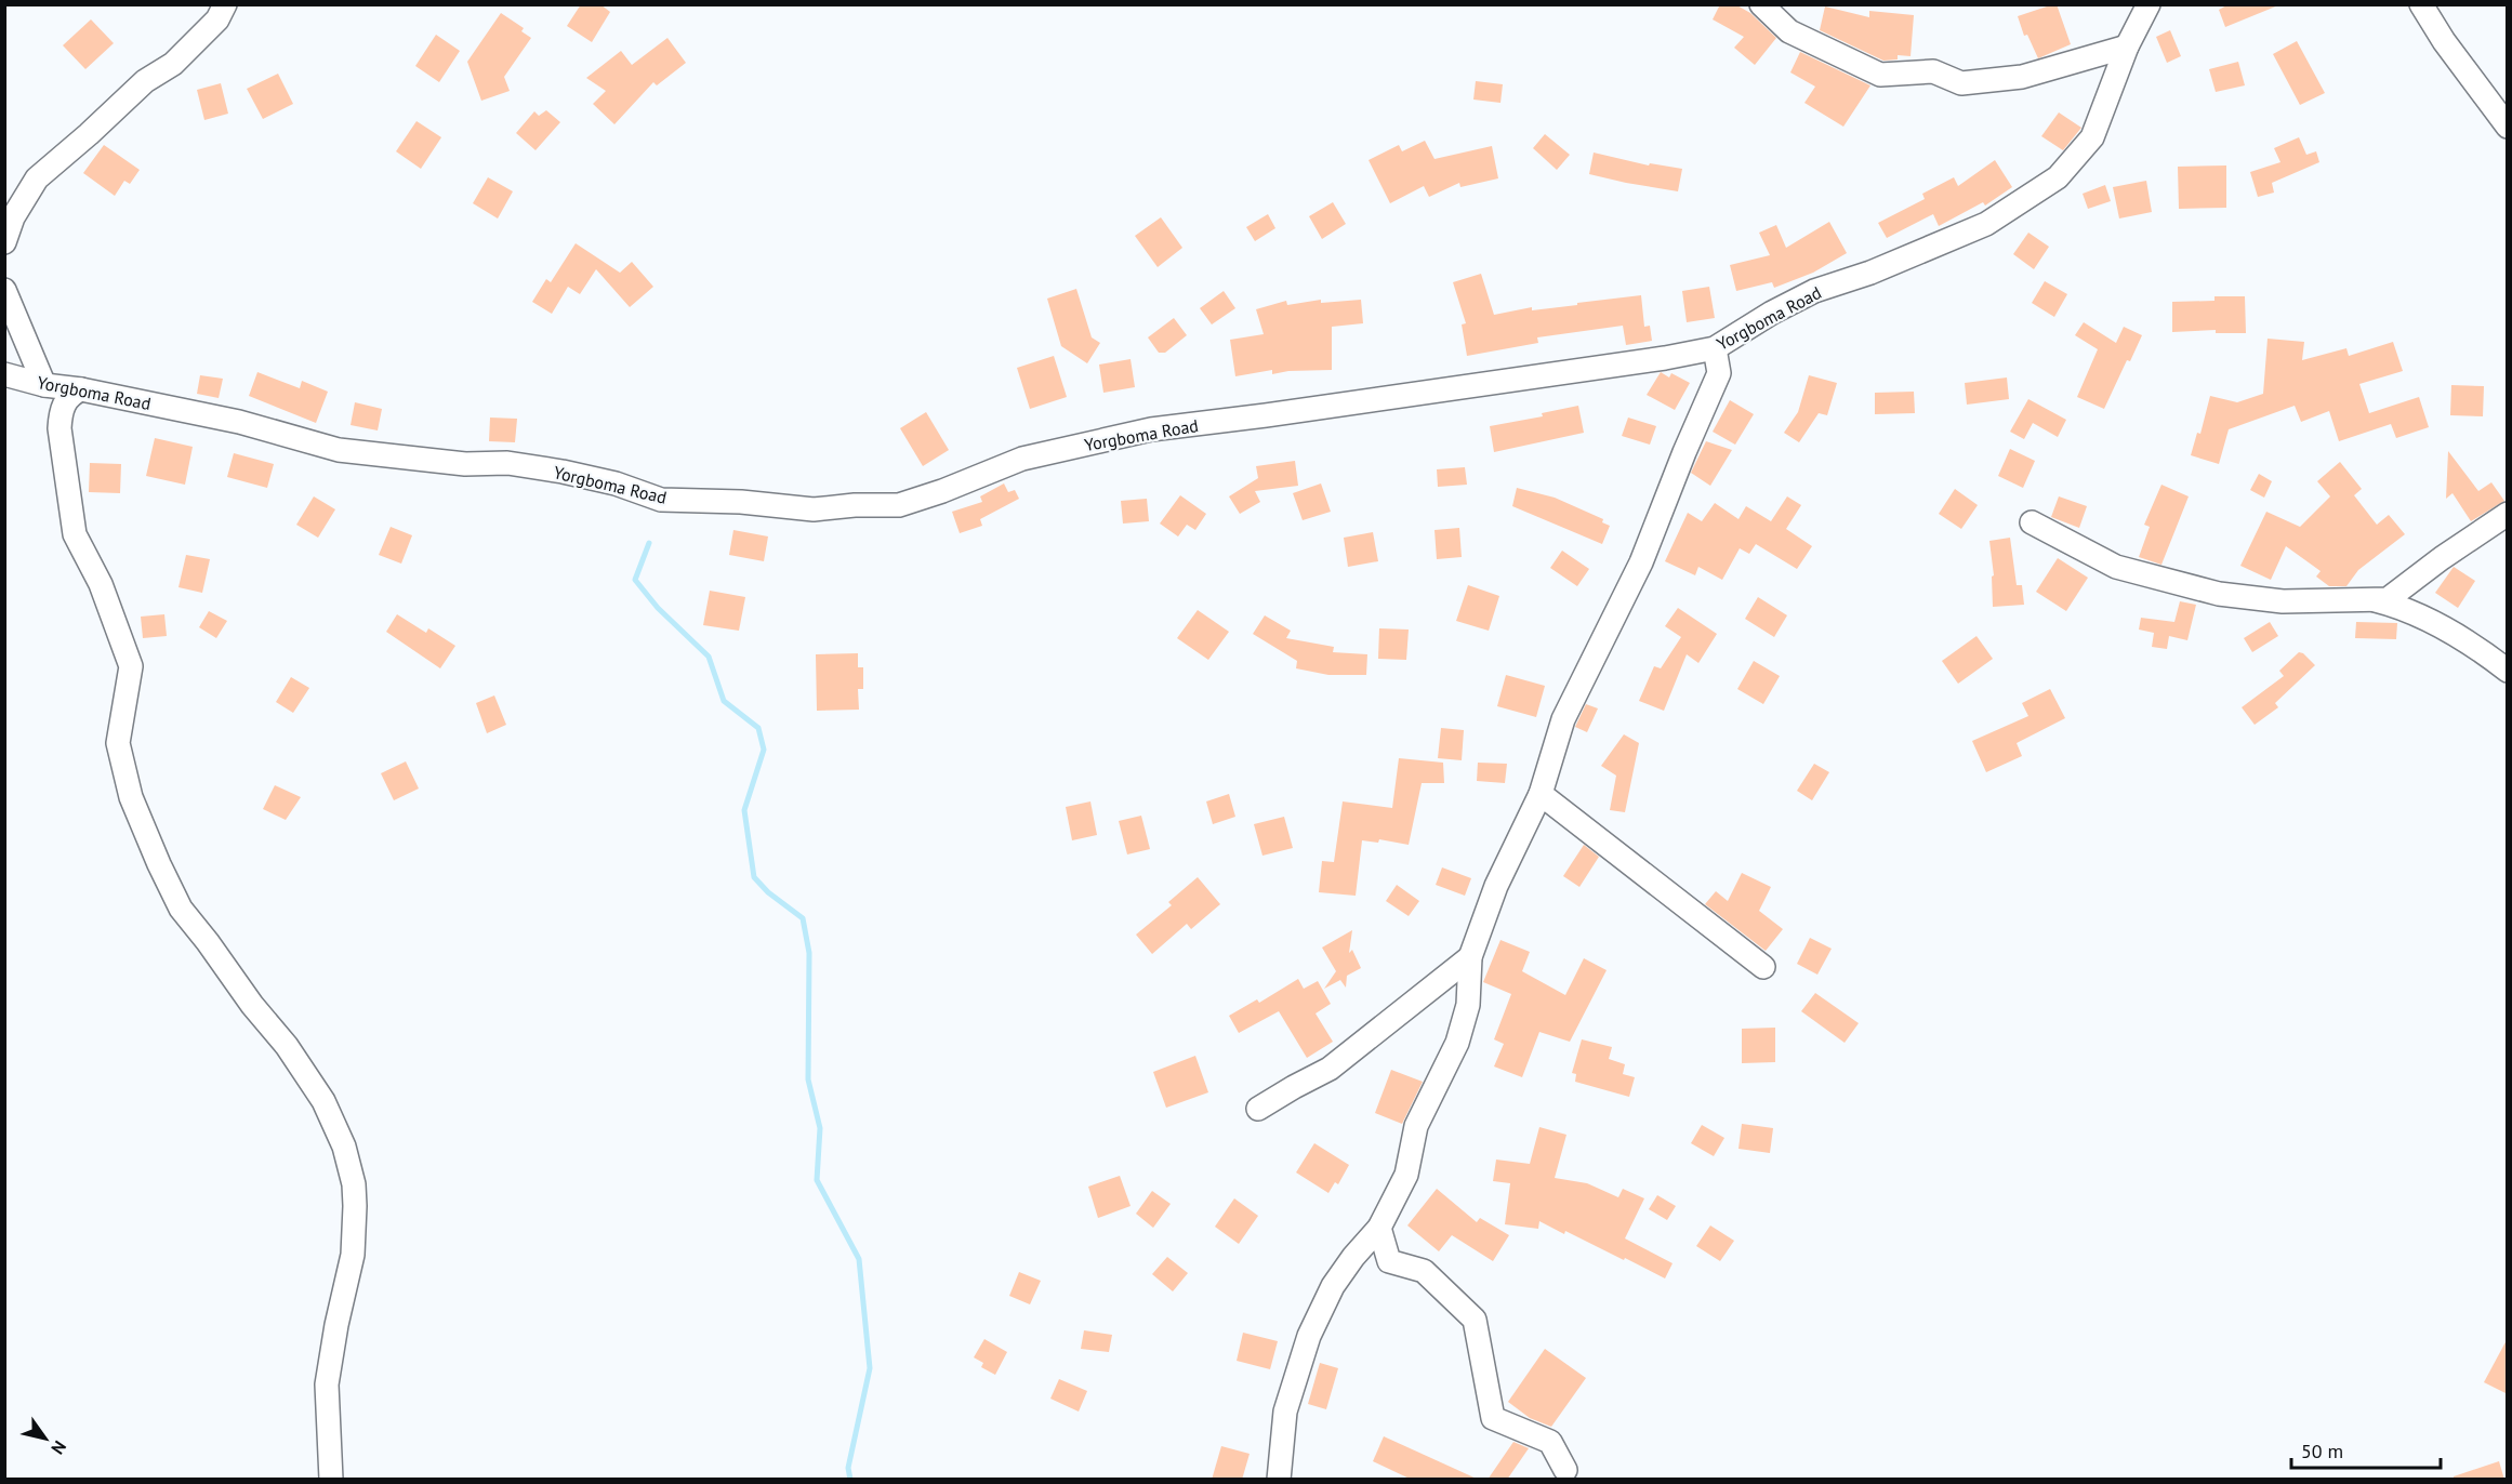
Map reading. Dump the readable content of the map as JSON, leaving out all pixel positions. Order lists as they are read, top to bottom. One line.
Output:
{"streets":{"street":["Yorgboma Road"]},"scale_bar":"50 m","north":"bottom right"}
